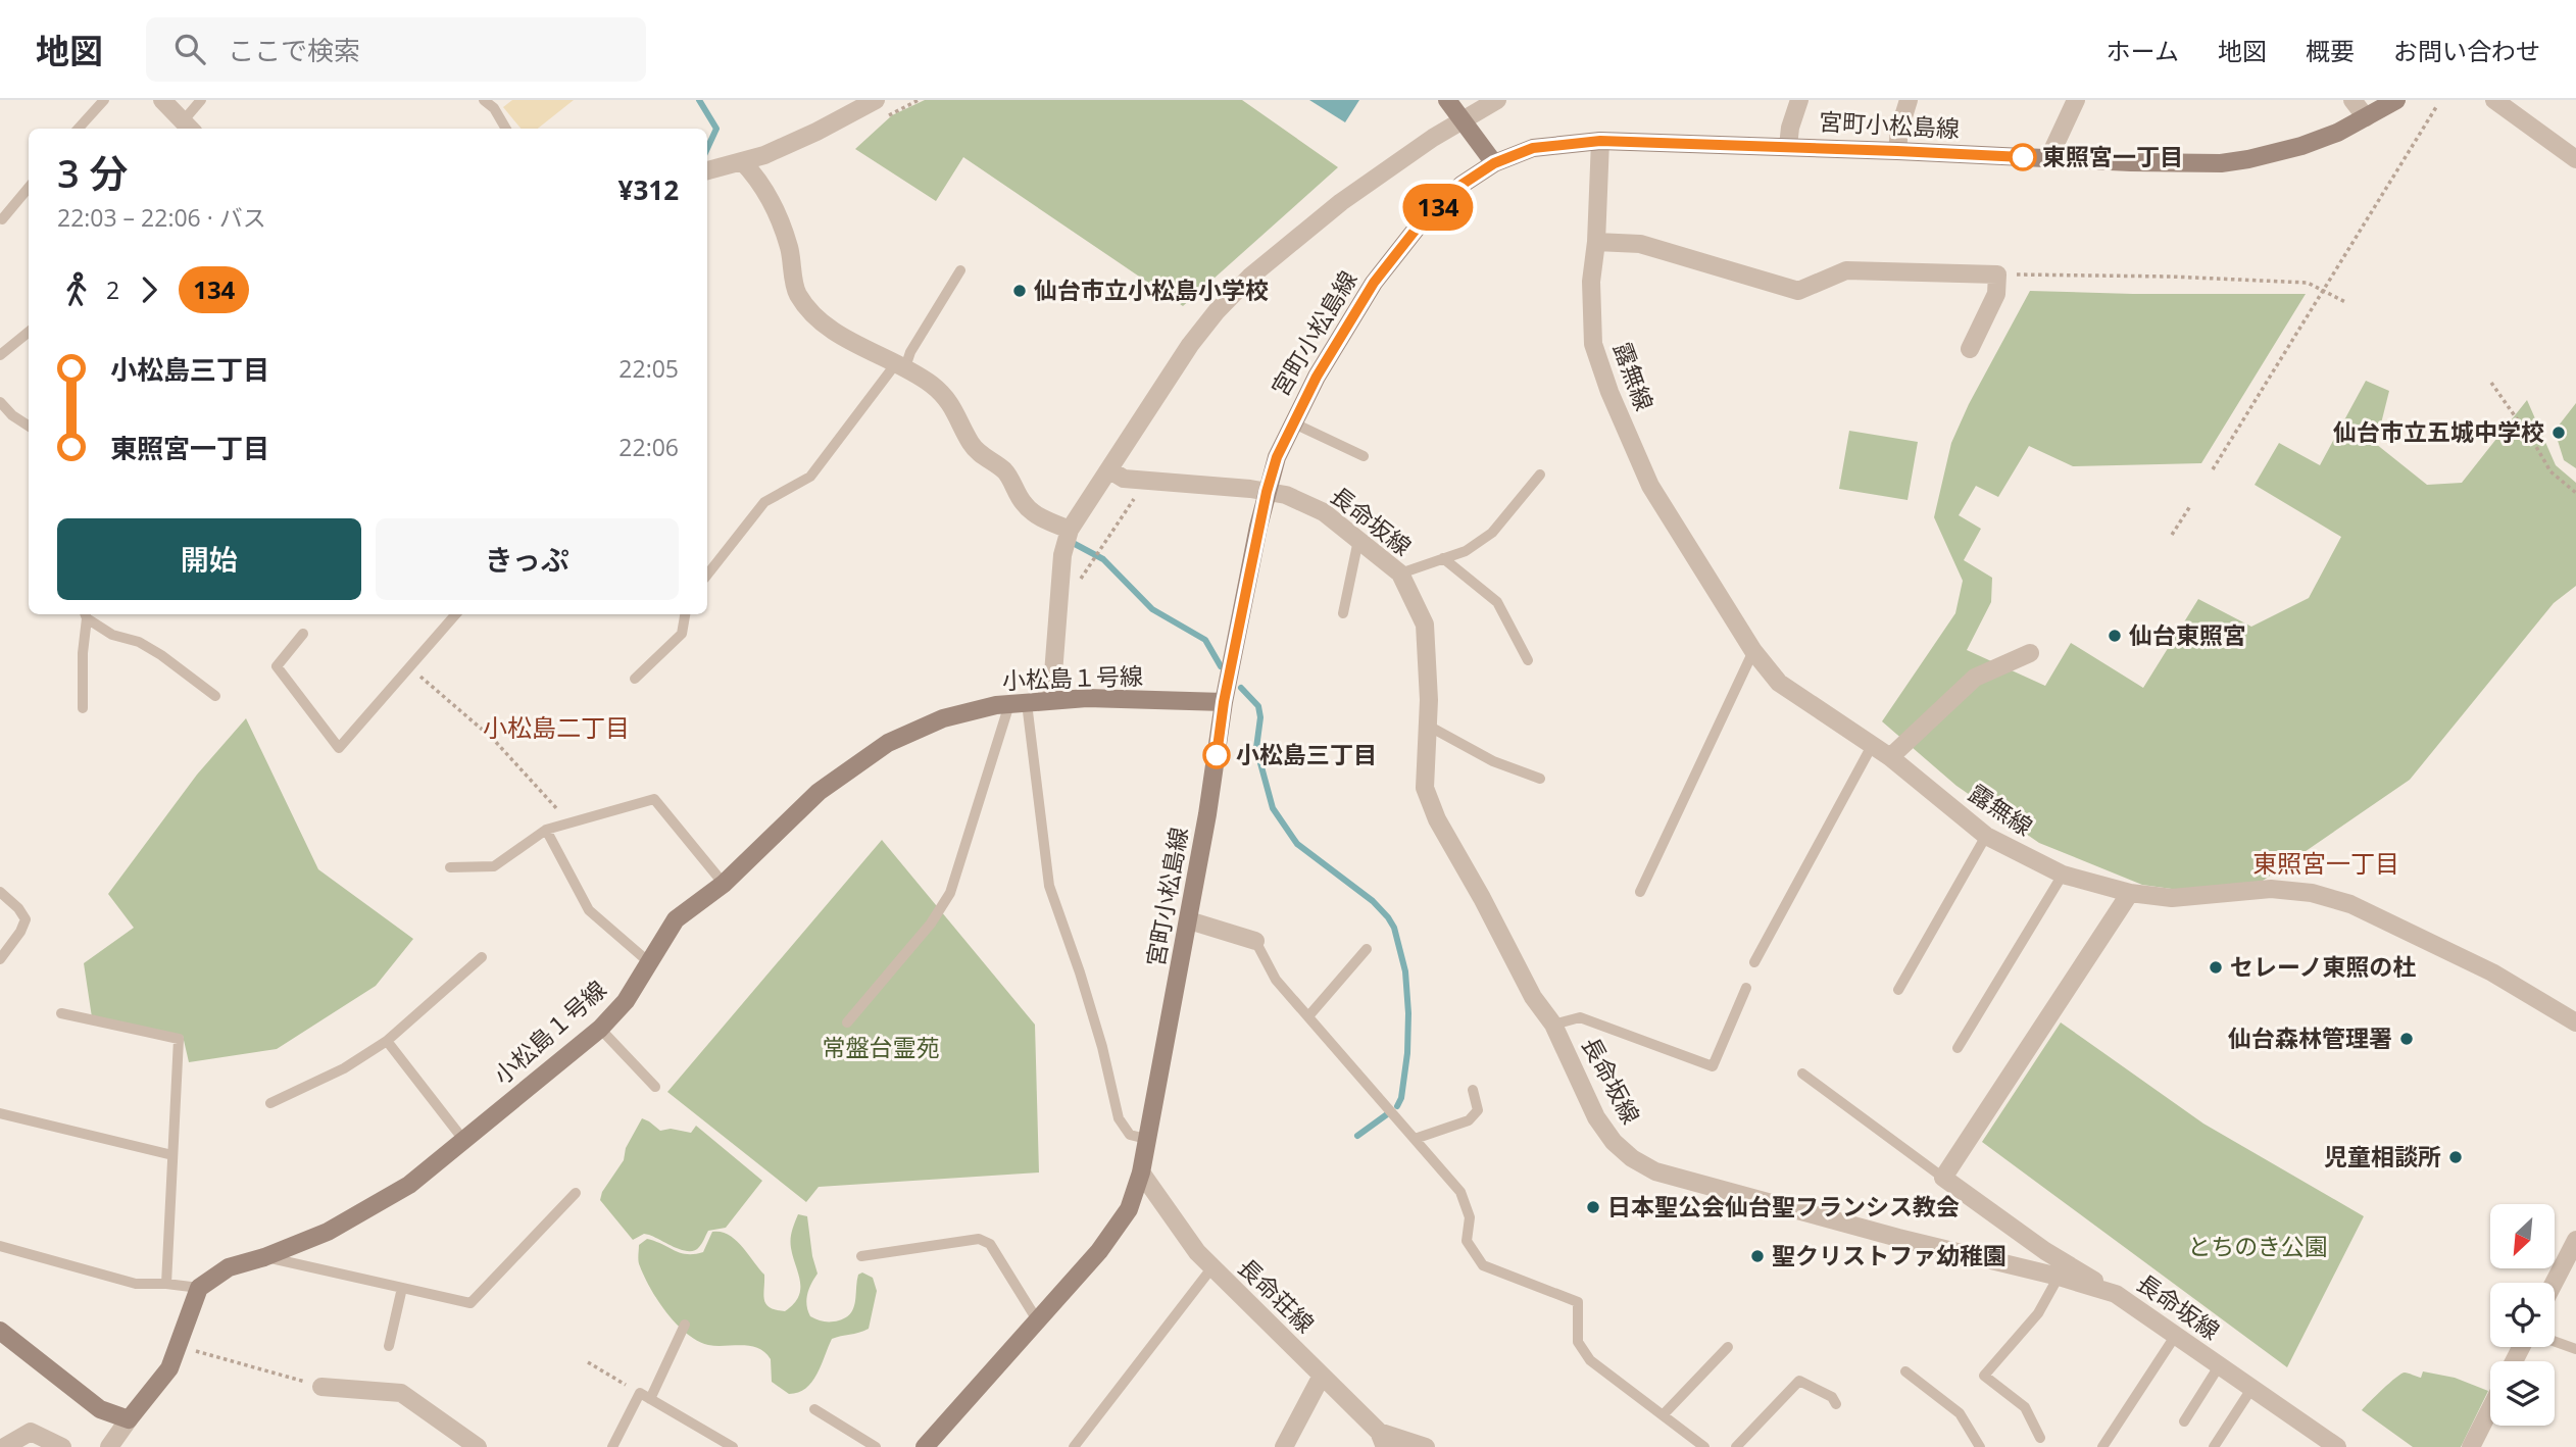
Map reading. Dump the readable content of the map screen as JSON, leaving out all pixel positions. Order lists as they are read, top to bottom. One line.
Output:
{"streets":{"street":["宮町小松島線","露無線","長命坂線","小松島１号線","長命荘線"]},"crossings":[["宮町小松島線","露無線"],["宮町小松島線","長命坂線"],["宮町小松島線","小松島１号線"],["宮町小松島線","長命荘線"]],"districts":["小松島二丁目","東照宮一丁目"],"parks":["常盤台霊苑","とちのき公園"],"places":["東照宮一丁目","仙台市立小松島小学校","仙台市立五城中学校","仙台東照宮","小松島三丁目","セレーノ東照の杜","仙台森林管理署","児童相談所","日本聖公会仙台聖フランシス教会","聖クリストファ幼稚園"],"lines":["bus line 134"],"north":"bottom left","page":{"header":"地図","search":"ここで検索","nav":["ホーム","地図","概要","お問い合わせ"],"on_map":"134","heading":["3 分","22:03 – 22:06 · バス","¥312"],"legs":["2","134"],"list":[{"name":"小松島三丁目","value":"22:05"},{"name":"東照宮一丁目","value":"22:06"}],"buttons":["開始","きっぷ"]}}
